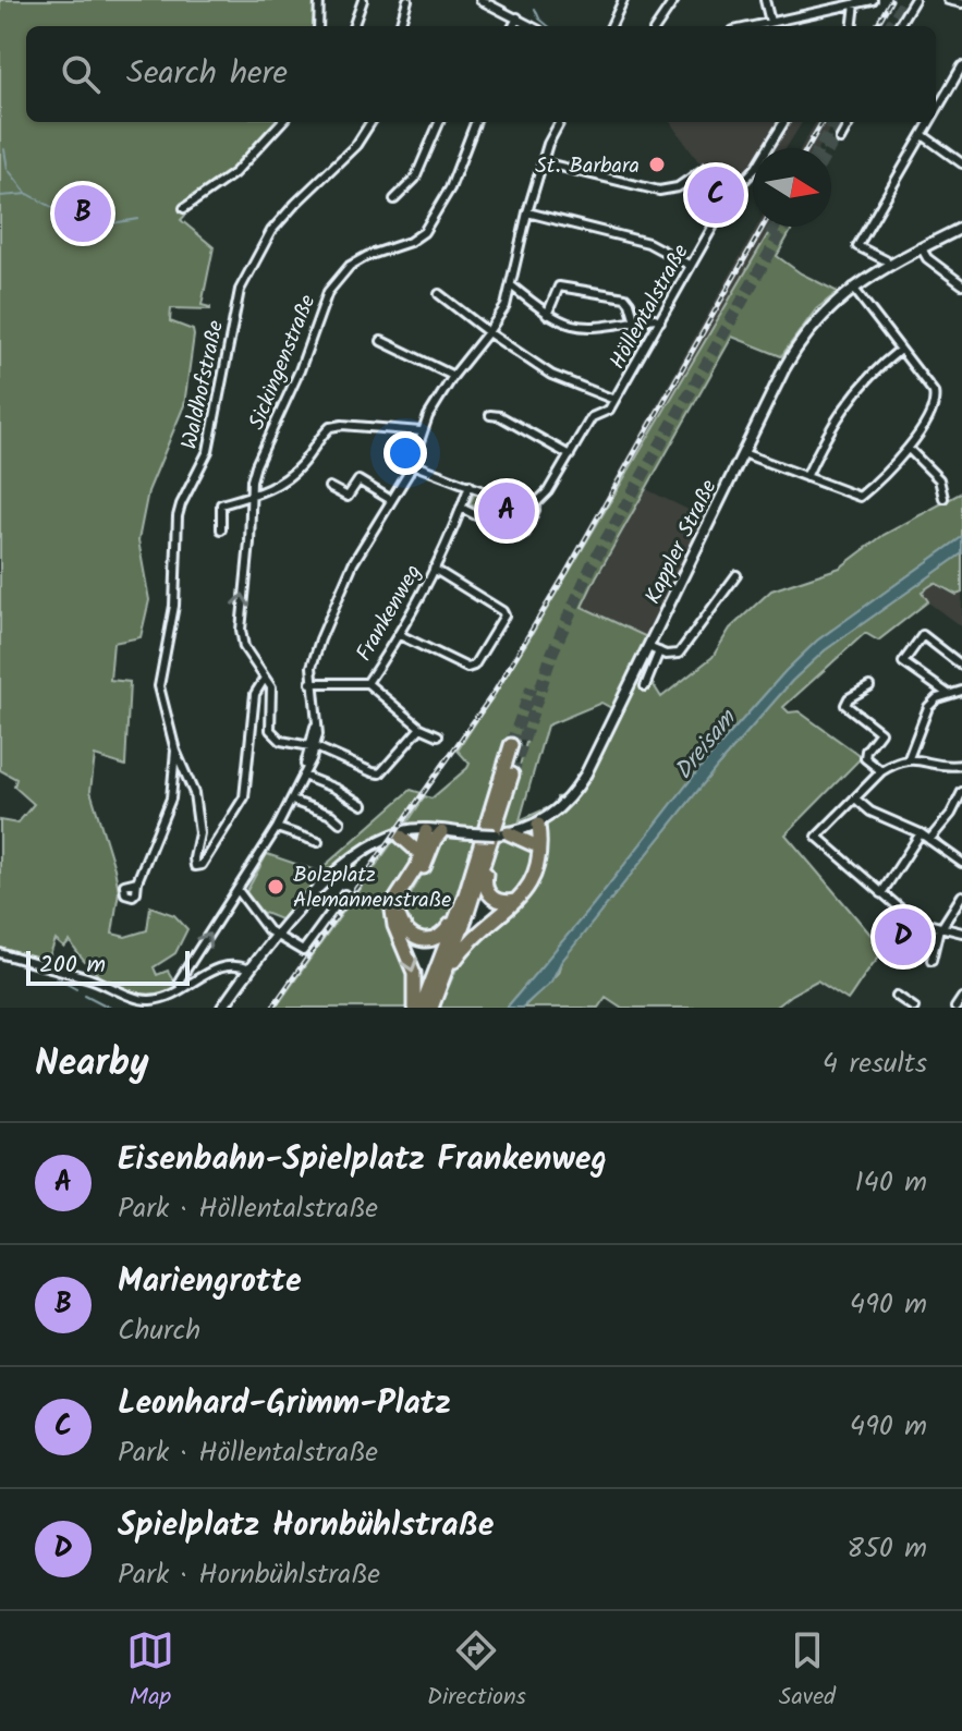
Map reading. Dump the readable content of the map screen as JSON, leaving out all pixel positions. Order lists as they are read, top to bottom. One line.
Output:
{"streets":{"street":["Höllentalstraße","Sickingenstraße","Waldhofstraße","Kappler Straße","Frankenweg"]},"water":["Dreisam"],"places":["St. Barbara","Bolzplatz Alemannenstraße"],"scale_bar":"200 m","north":"right","page":{"search":"Search here","pins":["C","B","A","D"],"scale":"200 m","heading":["Nearby","4 results"],"list":[{"mark":"A","name":"Eisenbahn-Spielplatz Frankenweg","note":"Park · Höllentalstraße","value":"140 m"},{"mark":"B","name":"Mariengrotte","note":"Church","value":"490 m"},{"mark":"C","name":"Leonhard-Grimm-Platz","note":"Park · Höllentalstraße","value":"490 m"},{"mark":"D","name":"Spielplatz Hornbühlstraße","note":"Park · Hornbühlstraße","value":"850 m"}],"nav":["Map","Directions","Saved"]}}
